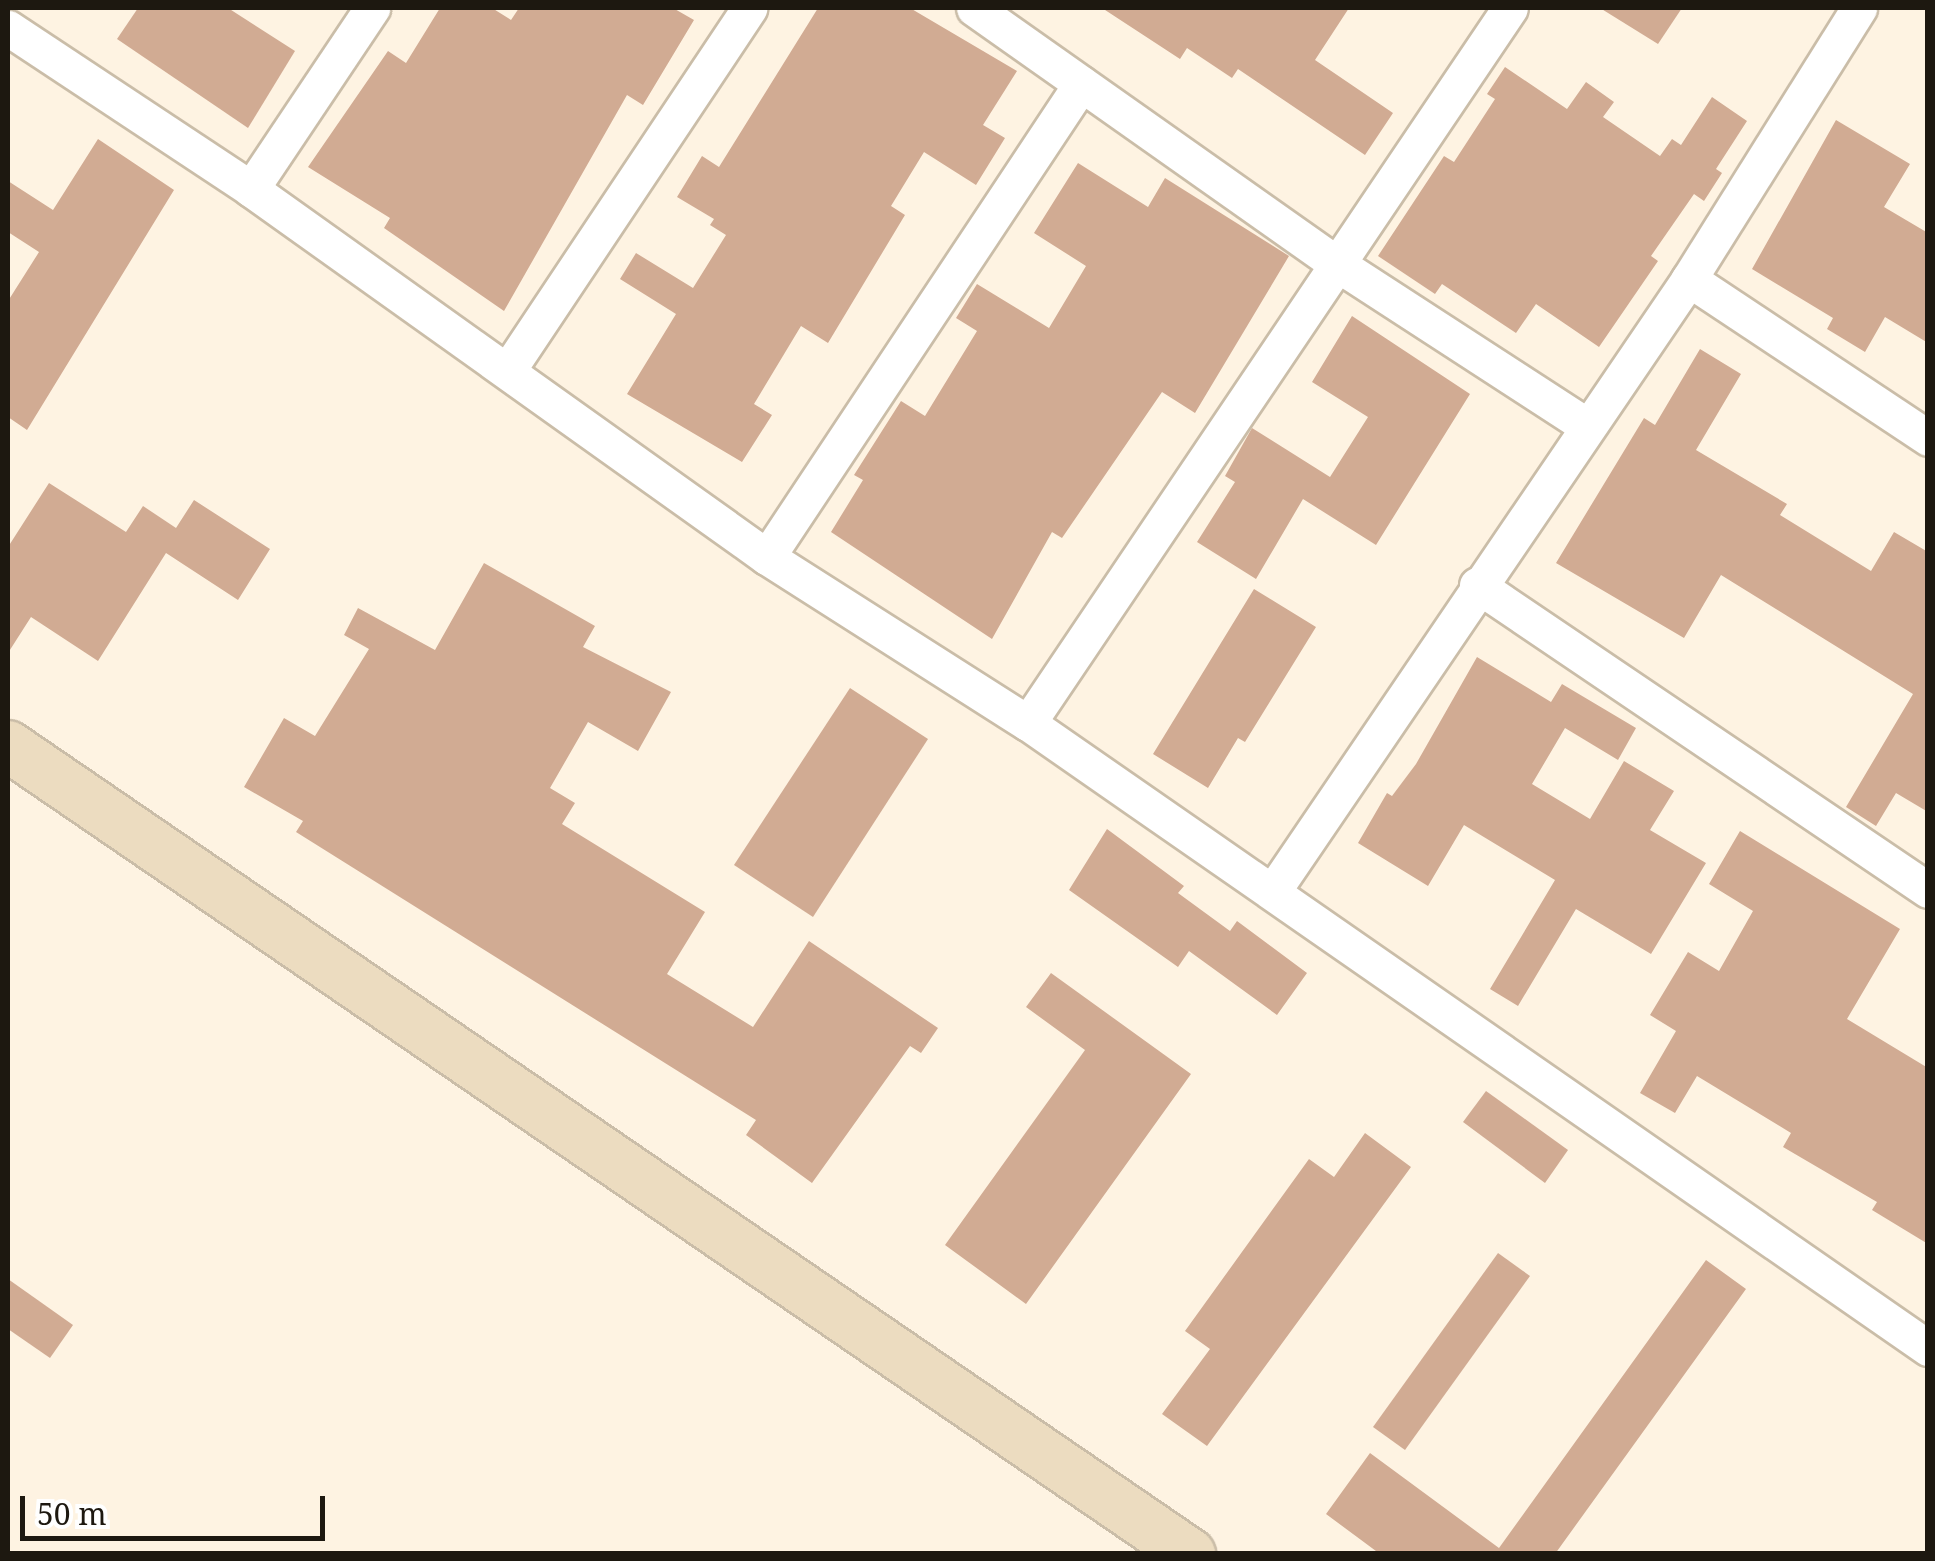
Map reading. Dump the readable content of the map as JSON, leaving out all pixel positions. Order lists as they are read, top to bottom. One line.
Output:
{"scale_bar":"50 m"}
